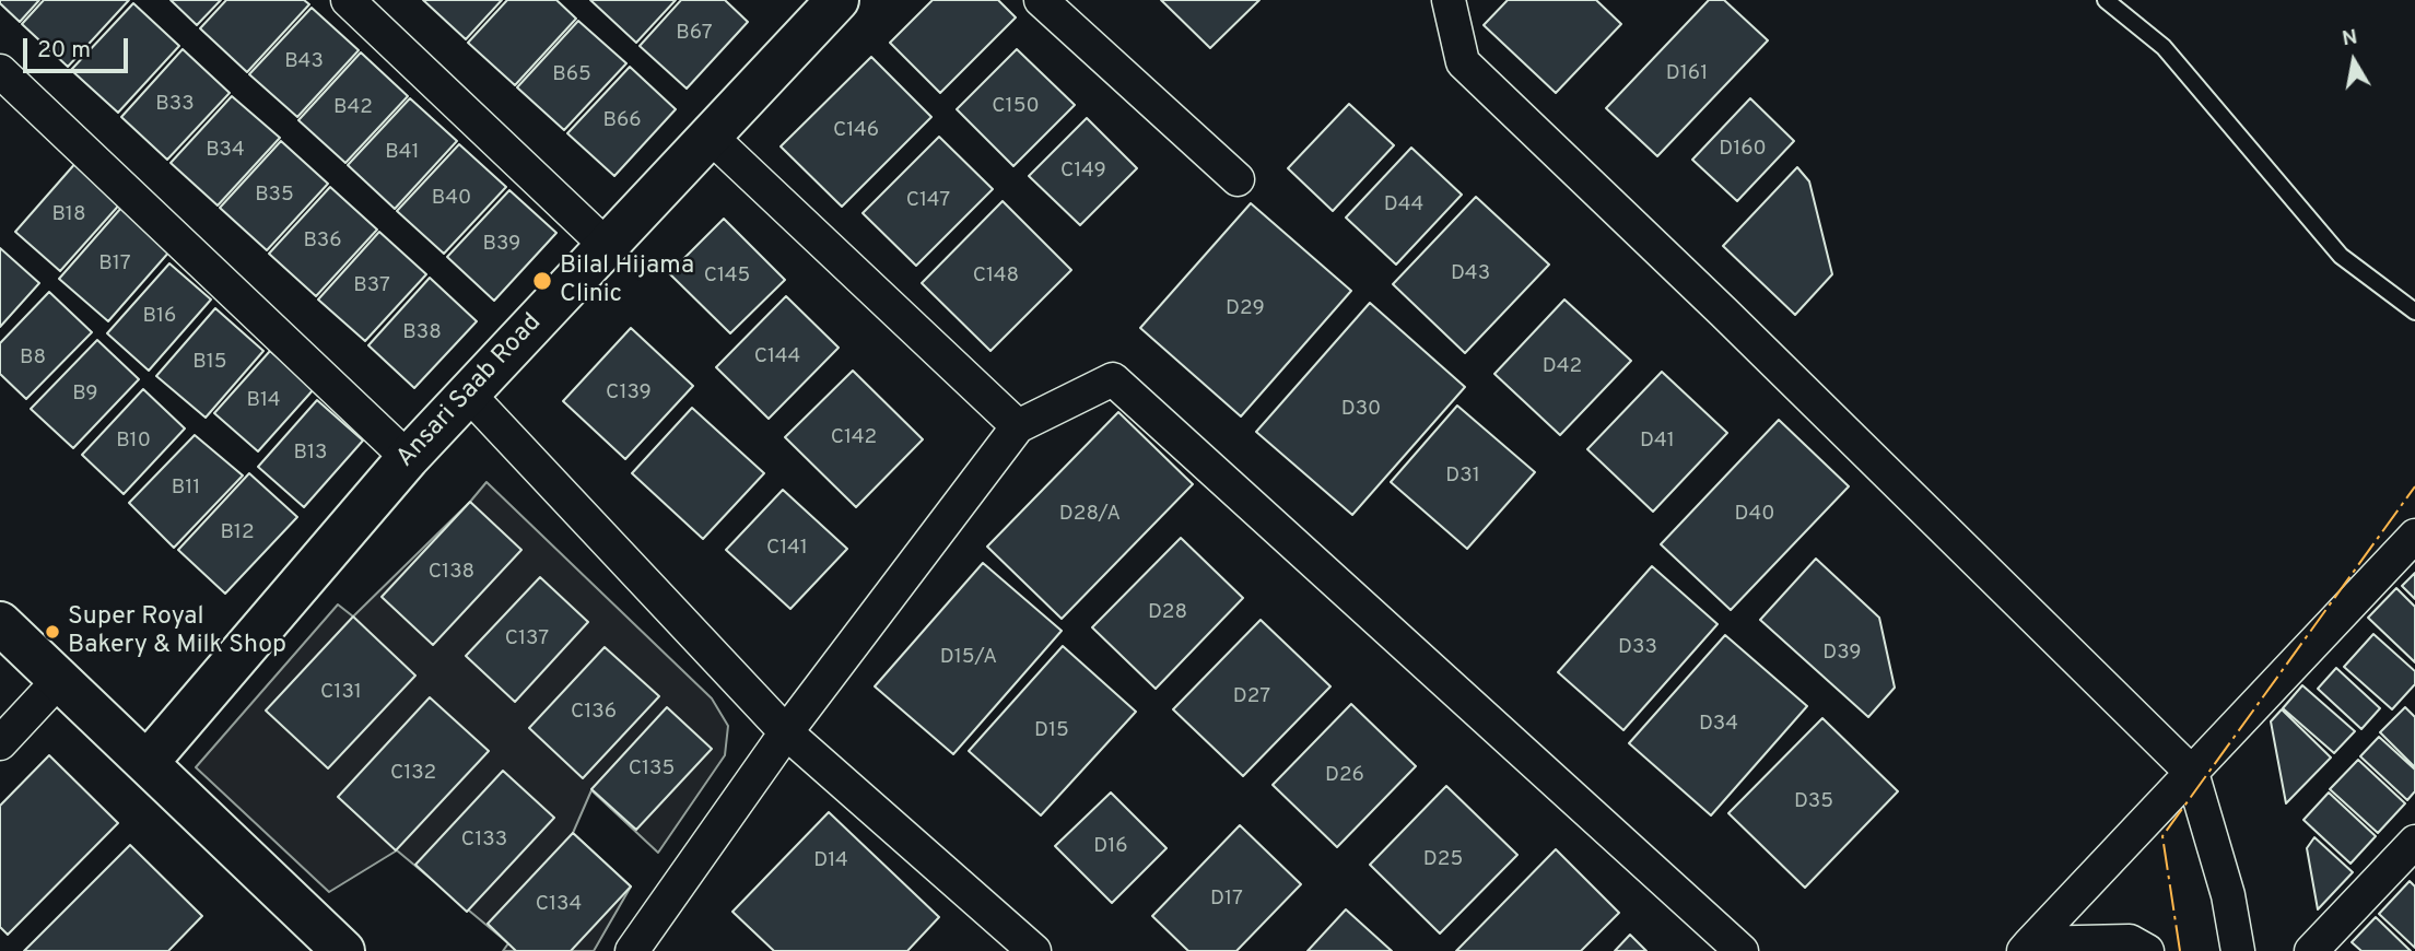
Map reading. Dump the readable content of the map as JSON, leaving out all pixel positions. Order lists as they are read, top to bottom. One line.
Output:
{"streets":{"street":["Ansari Saab Road"]},"places":["Bilal Hijama Clinic","Super Royal Bakery & Milk Shop"],"house_numbers":["B67","B43","D161","B65","B33","C150","B42","B66","C146","D160","B34","B41","C149","B35","B40","C147","D44","B18","B36","B39","B17","D43","C145","C148","B37","D29","B16","B38","C144","B8","B15","D42","C139","B9","B14","D30","C142","B10","D41","B13","D31","B11","D28/A","D40","B12","C141","C138","D28","C137","D33","D39","D15/A","C131","D27","C136","D34","D15","C135","C132","D26","D35","C133","D16","D25","D14","D17","C134"],"scale_bar":"20 m","north":"top"}
